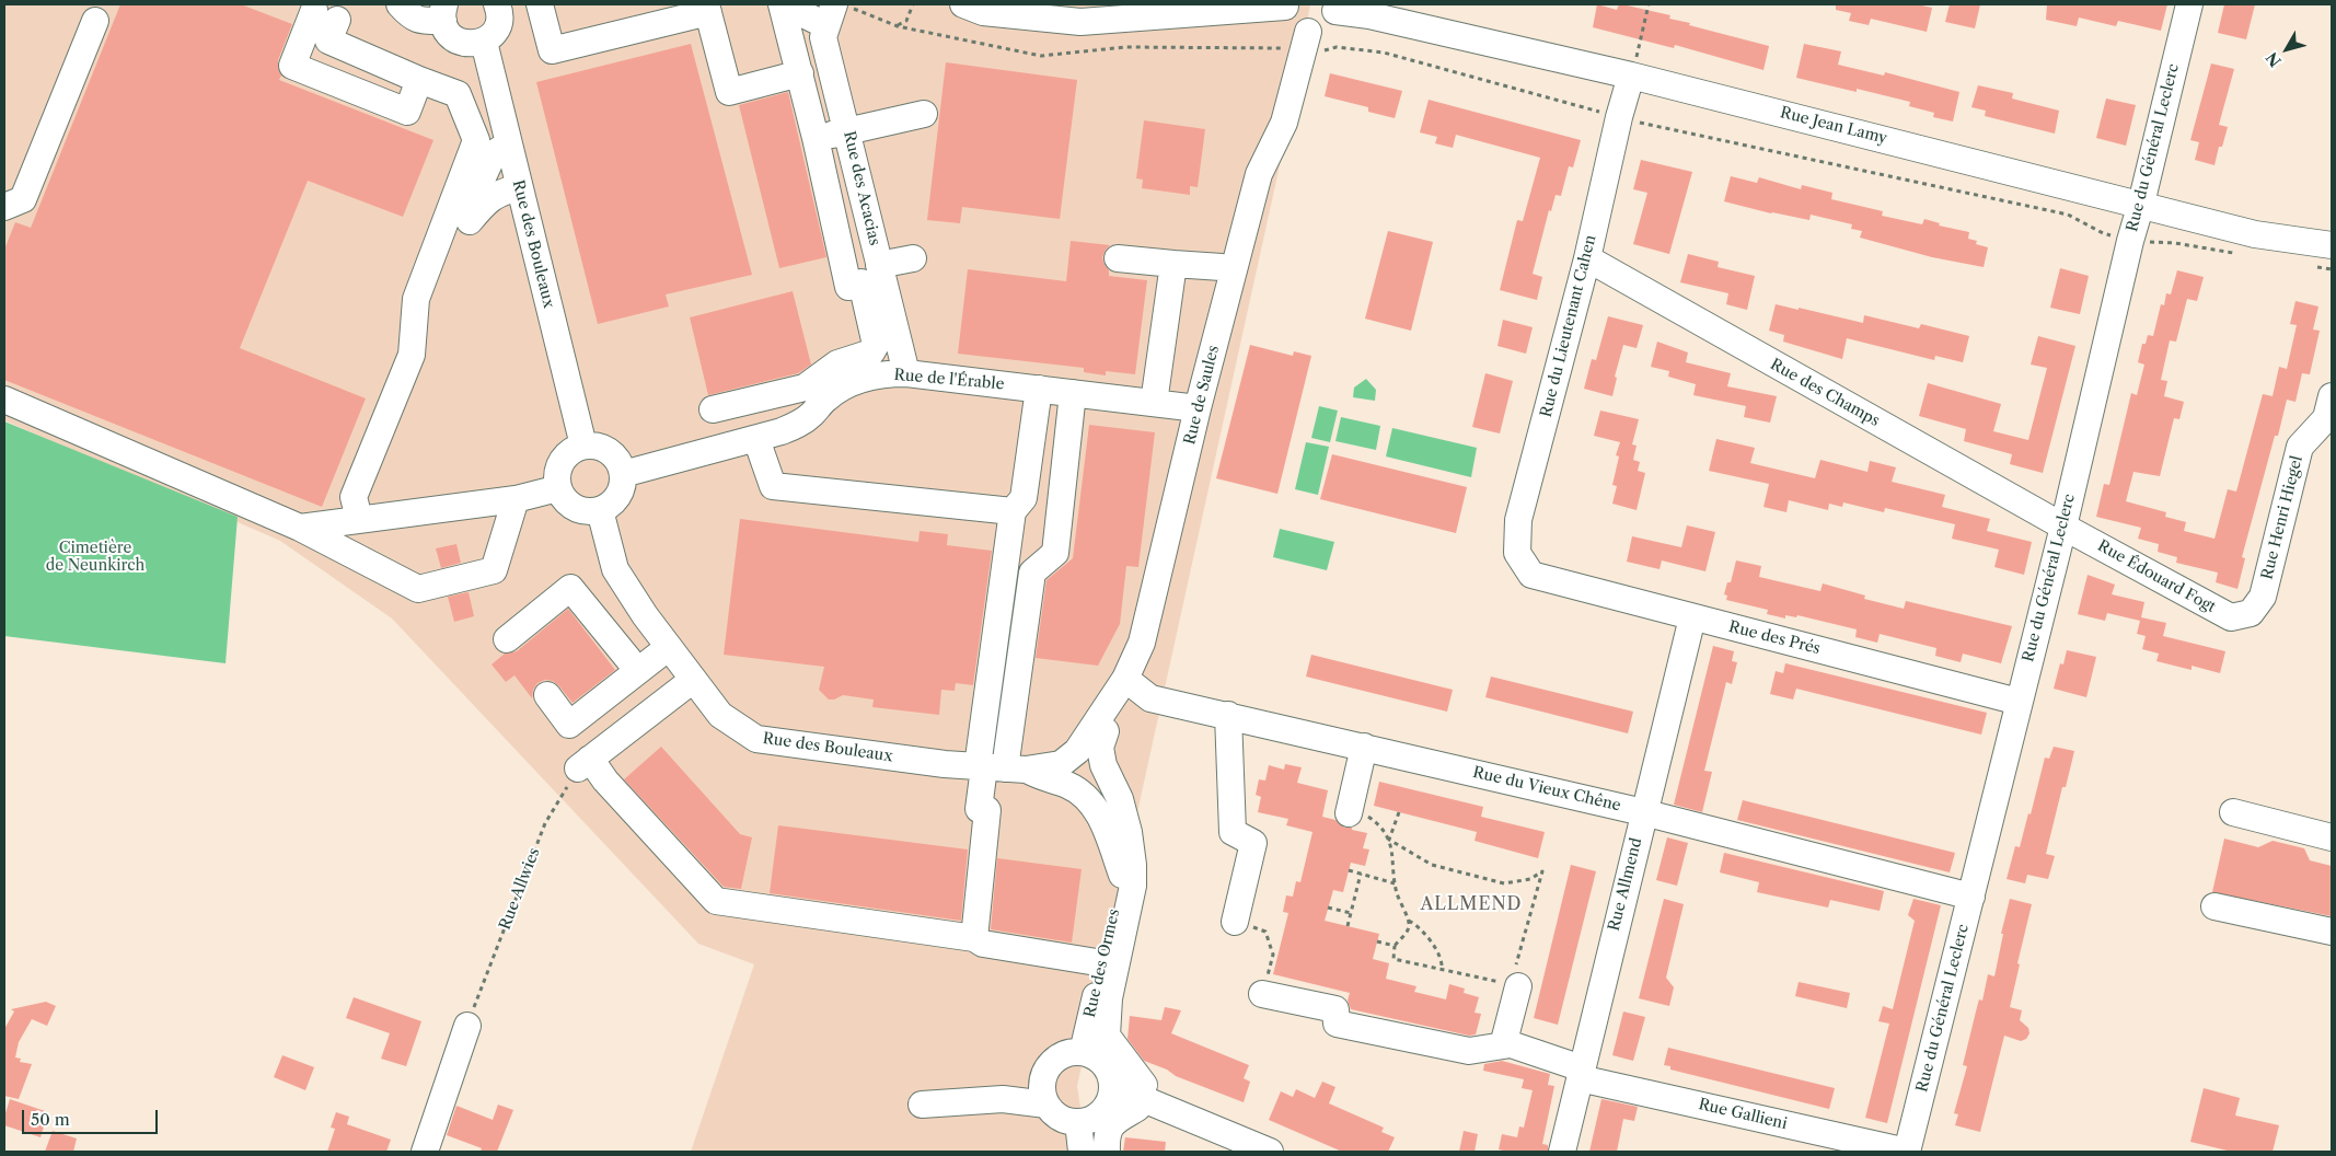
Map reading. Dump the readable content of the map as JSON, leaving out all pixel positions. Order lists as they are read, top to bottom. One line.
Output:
{"streets":{"street":["Rue Jean Lamy","Rue du Général Leclerc","Rue des Acacias","Rue des Bouleaux","Rue du Lieutenant Cahen","Rue de l'Érable","Rue des Champs","Rue de Saules","Rue Henri Hiegel","Rue Édouard Fogt","Rue des Prés","Rue du Vieux Chêne","Rue Allmend","Rue des Ormes","Rue Gallieni"],"path":["Rue Allwies"]},"crossings":[["Rue Jean Lamy","Rue du Général Leclerc"],["Rue Jean Lamy","Rue du Lieutenant Cahen"],["Rue du Général Leclerc","Rue des Champs"],["Rue du Général Leclerc","Rue Édouard Fogt"],["Rue du Général Leclerc","Rue des Prés"],["Rue du Général Leclerc","Rue du Vieux Chêne"],["Rue du Général Leclerc","Rue Gallieni"],["Rue des Acacias","Rue de l'Érable"],["Rue des Bouleaux","Rue de l'Érable"],["Rue des Bouleaux","Rue de Saules"],["Rue des Bouleaux","Rue des Ormes"],["Rue du Lieutenant Cahen","Rue des Champs"],["Rue du Lieutenant Cahen","Rue des Prés"],["Rue de l'Érable","Rue de Saules"],["Rue des Champs","Rue Édouard Fogt"],["Rue de Saules","Rue du Vieux Chêne"],["Rue de Saules","Rue des Ormes"],["Rue Henri Hiegel","Rue Édouard Fogt"],["Rue des Prés","Rue Allmend"],["Rue du Vieux Chêne","Rue Allmend"],["Rue Allmend","Rue Gallieni"]],"districts":["ALLMEND"],"parks":["Cimetière de Neunkirch"],"scale_bar":"50 m","north":"bottom left"}
